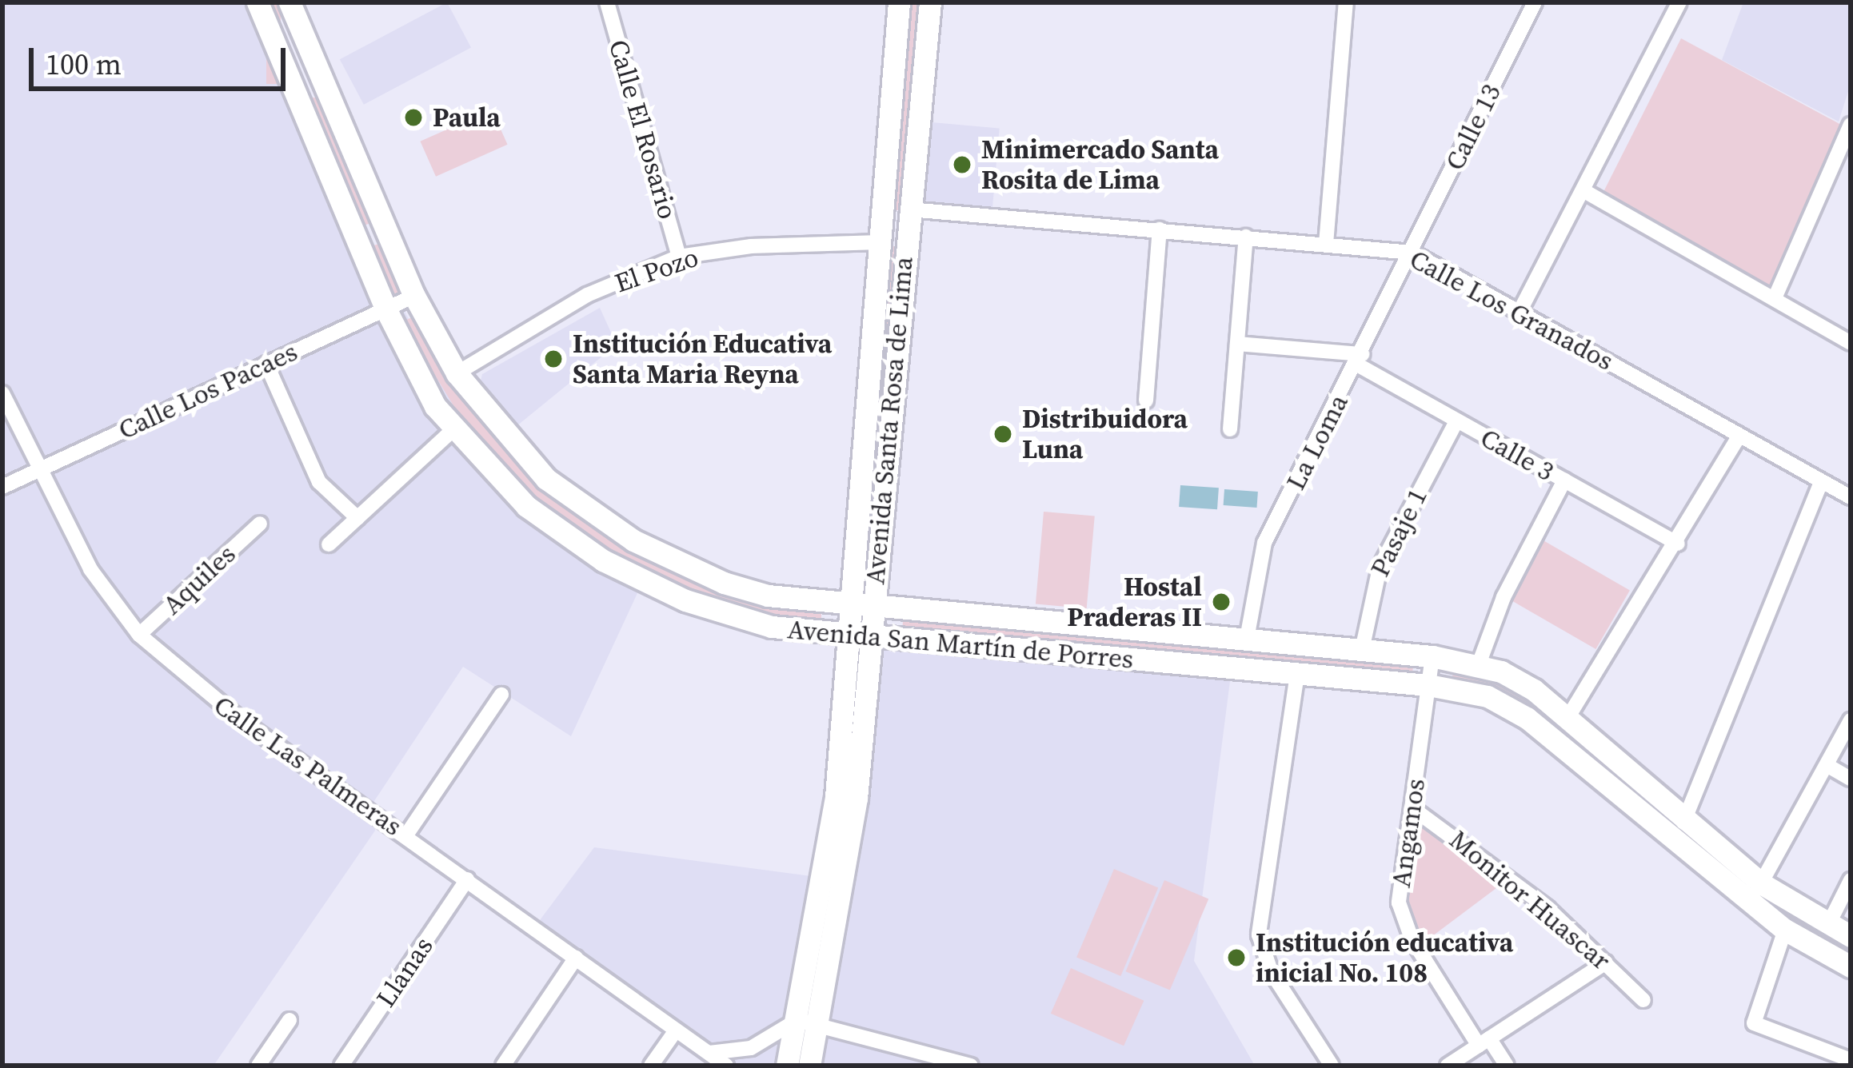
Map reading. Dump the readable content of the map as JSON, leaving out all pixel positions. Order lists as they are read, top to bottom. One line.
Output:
{"streets":{"main road":["Avenida Santa Rosa de Lima","Avenida San Martín de Porres"],"street":["Calle 13","Calle El Rosario","El Pozo","Calle Los Granados","Calle Los Pacaes","La Loma","Calle 3","Pasaje 1","Aquiles","Calle Las Palmeras","Angamos","Monitor Huascar","Llanas"]},"crossings":[["Calle 13","Calle Los Granados"],["Calle 13","La Loma"],["Calle El Rosario","El Pozo"],["El Pozo","Avenida Santa Rosa de Lima"],["El Pozo","Avenida San Martín de Porres"],["Calle Los Granados","Avenida Santa Rosa de Lima"],["Calle Los Granados","La Loma"],["Calle Los Pacaes","Avenida San Martín de Porres"],["Calle Los Pacaes","Calle Las Palmeras"],["Avenida Santa Rosa de Lima","Avenida San Martín de Porres"],["La Loma","Calle 3"],["La Loma","Avenida San Martín de Porres"],["Calle 3","Pasaje 1"],["Pasaje 1","Avenida San Martín de Porres"],["Aquiles","Calle Las Palmeras"],["Avenida San Martín de Porres","Angamos"],["Calle Las Palmeras","Llanas"],["Angamos","Monitor Huascar"]],"places":["Paula","Minimercado Santa Rosita de Lima","Institución Educativa Santa Maria Reyna","Distribuidora Luna","Hostal Praderas II","Institución educativa inicial No. 108"],"scale_bar":"100 m"}
